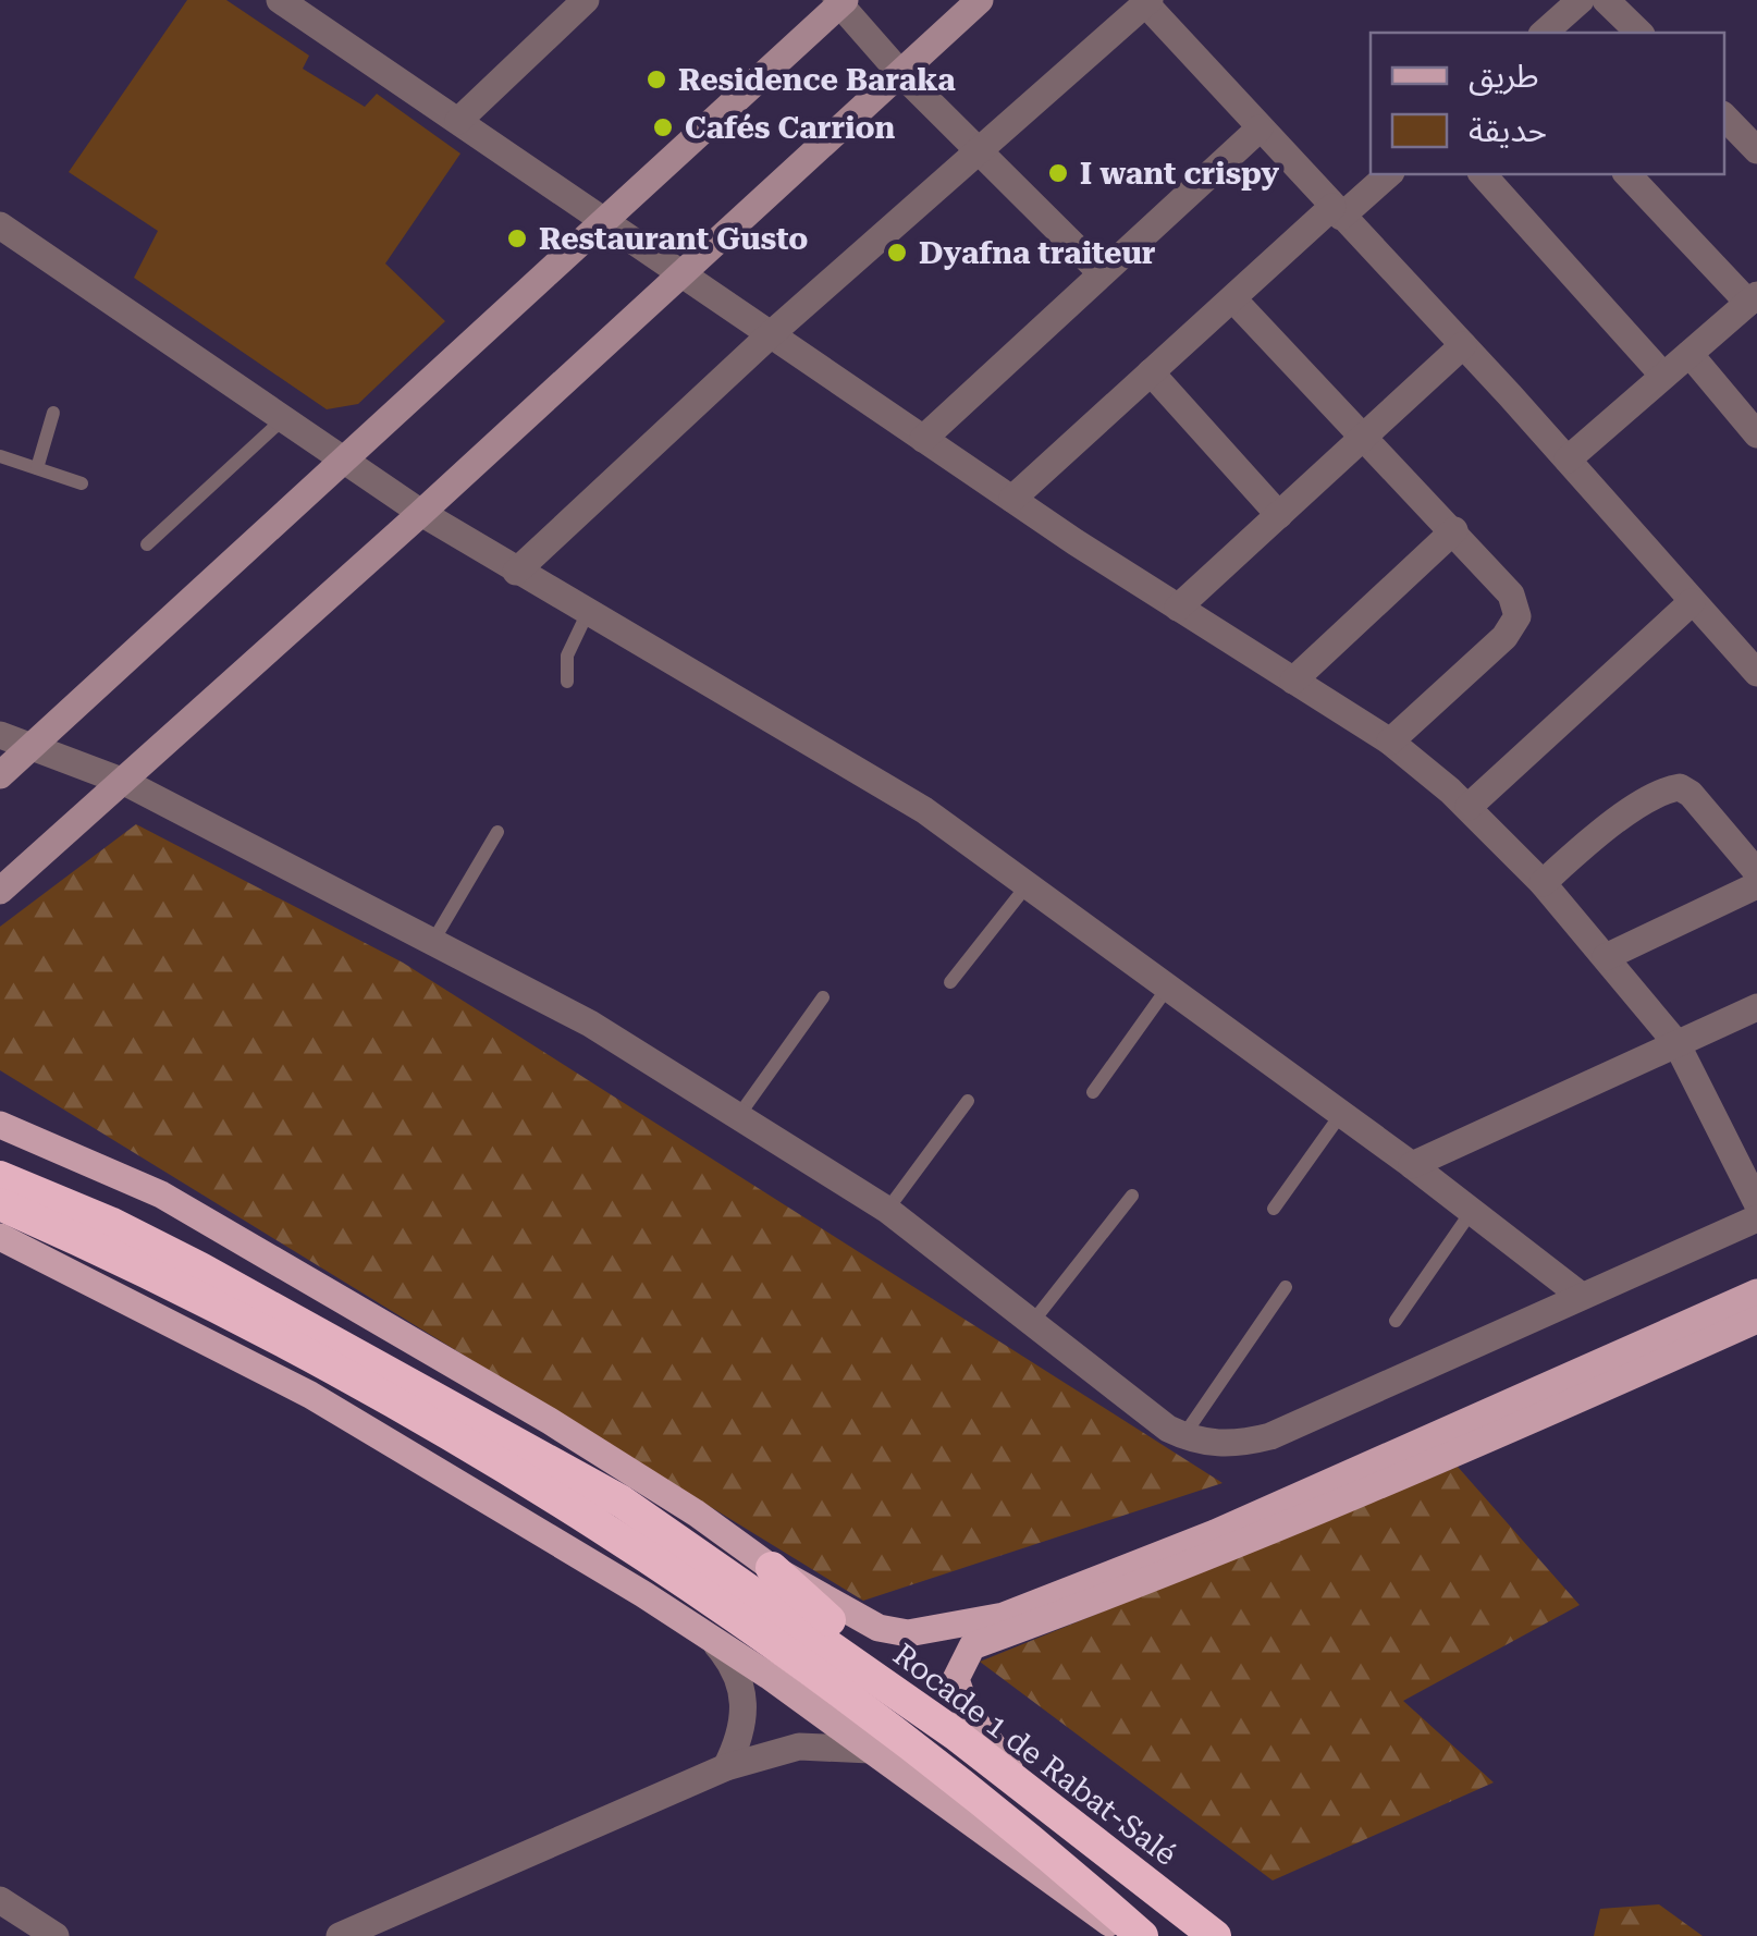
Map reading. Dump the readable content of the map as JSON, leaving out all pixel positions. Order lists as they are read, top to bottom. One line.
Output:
{"streets":{"highway":["Rocade 1 de Rabat-Salé"]},"places":["Residence Baraka","Cafés Carrion","I want crispy","Restaurant Gusto","Dyafna traiteur"],"legend":["طريق","حديقة"]}
